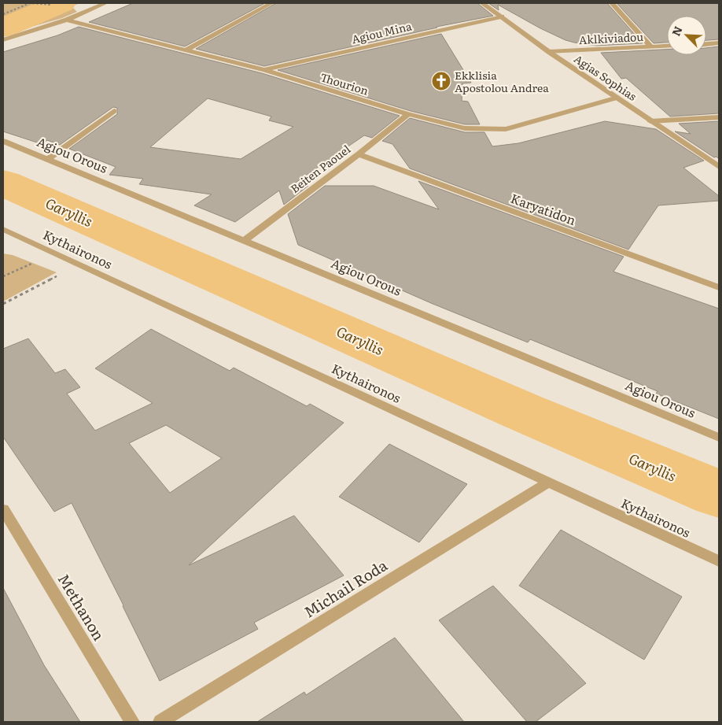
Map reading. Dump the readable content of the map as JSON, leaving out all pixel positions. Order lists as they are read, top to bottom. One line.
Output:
{"streets":{"street":["Agiou Mina","Aklkiviadou","Agias Sophias","Thourion","Agiou Orous","Beiten Paouel","Karyatidon","Kythaironos","Michail Roda","Methanon"]},"crossings":[["Agiou Mina","Agias Sophias"],["Agiou Mina","Thourion"],["Aklkiviadou","Agias Sophias"],["Agias Sophias","Thourion"],["Thourion","Beiten Paouel"],["Agiou Orous","Beiten Paouel"],["Beiten Paouel","Karyatidon"],["Kythaironos","Michail Roda"]],"water":["Garyllis"],"places":{"church":["Ekklisia Apostolou Andrea"]},"north":"top left"}
